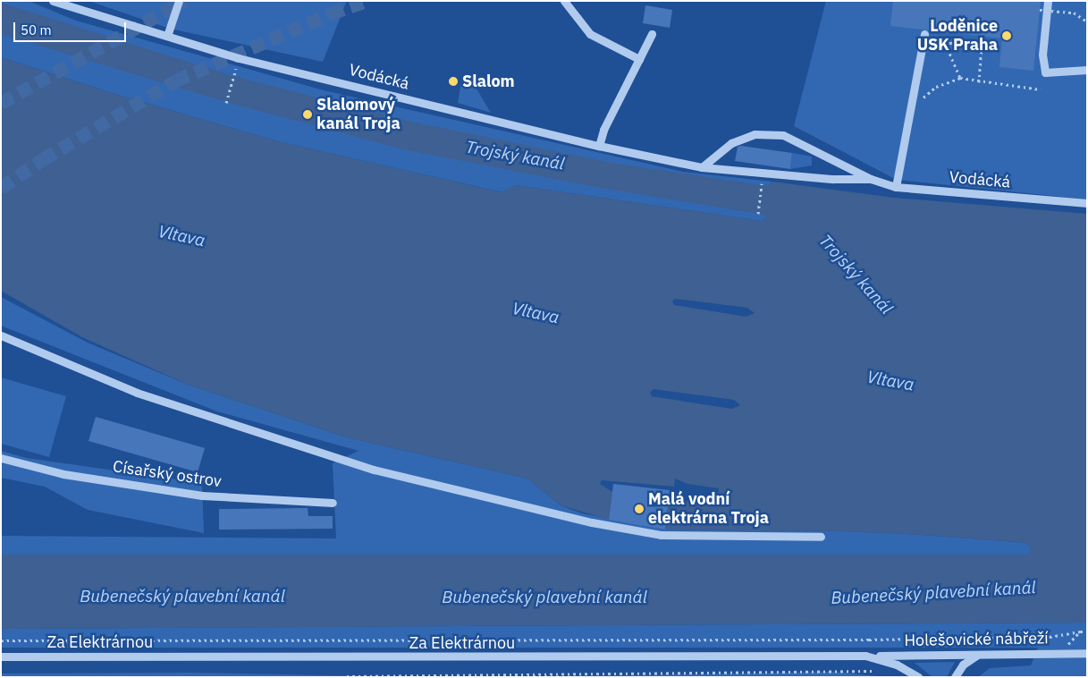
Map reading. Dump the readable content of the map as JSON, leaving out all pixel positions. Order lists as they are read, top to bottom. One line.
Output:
{"streets":{"street":["Vodácká","Císařský ostrov","Holešovické nábřeží","Za Elektrárnou"]},"crossings":[["Holešovické nábřeží","Za Elektrárnou"]],"water":["Trojský kanál","Vltava","Bubenečský plavební kanál"],"places":["Loděnice USK Praha","Slalom","Slalomový kanál Troja","Malá vodní elektrárna Troja"],"scale_bar":"50 m"}
